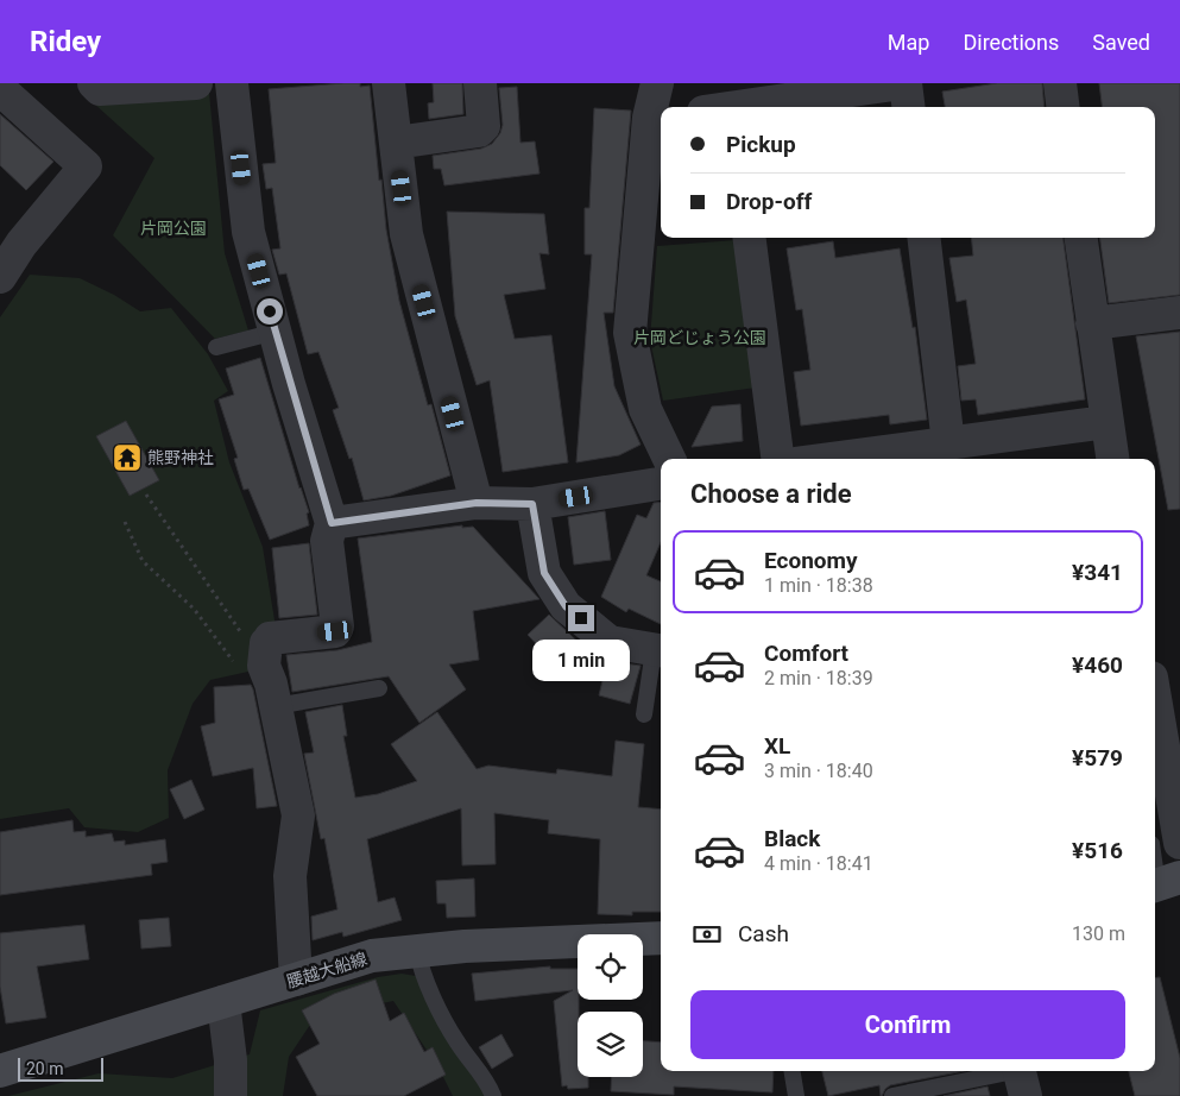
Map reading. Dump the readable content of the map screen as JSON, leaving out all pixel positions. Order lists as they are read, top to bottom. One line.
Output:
{"streets":{"main road":["腰越大船線"]},"parks":["片岡公園","片岡どじょう公園"],"places":{"temple":["熊野神社"]},"scale_bar":"20 m","page":{"header":"Ridey","nav":["Map","Directions","Saved"],"banner":["Pickup","Drop-off"],"heading":"Choose a ride","list":[{"name":"Economy","note":"1 min · 18:38","value":"¥341"},{"name":"Comfort","note":"2 min · 18:39","value":"¥460"},{"name":"XL","note":"3 min · 18:40","value":"¥579"},{"name":"Black","note":"4 min · 18:41","value":"¥516"}],"bubble":"1 min","pay":["Cash","130 m"],"buttons":"Confirm","scale":"20 m"}}
